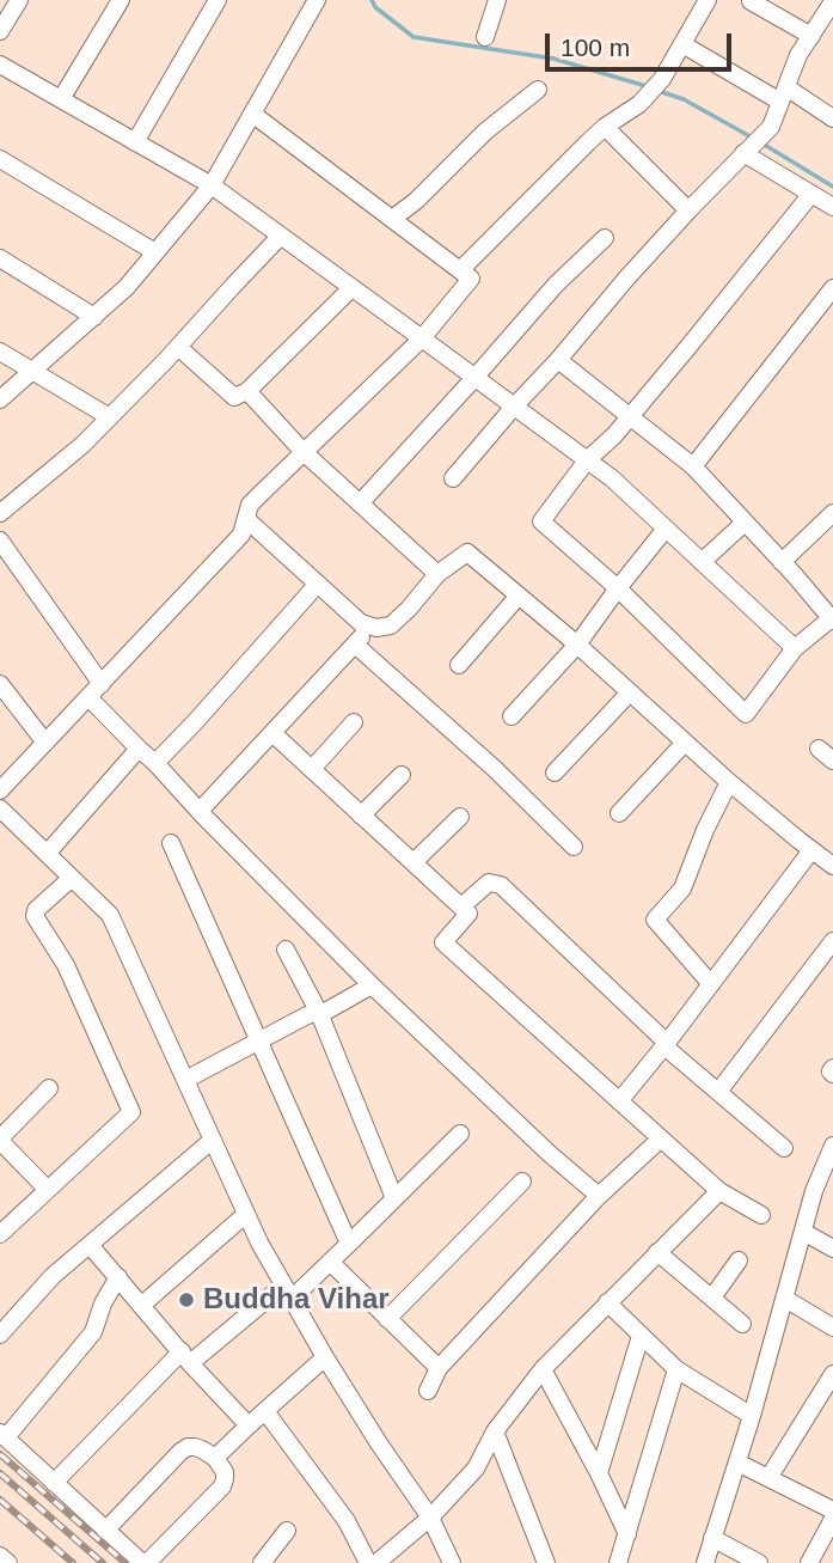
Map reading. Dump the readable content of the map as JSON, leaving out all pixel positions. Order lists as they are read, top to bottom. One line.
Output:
{"places":["Buddha Vihar"],"scale_bar":"100 m"}
